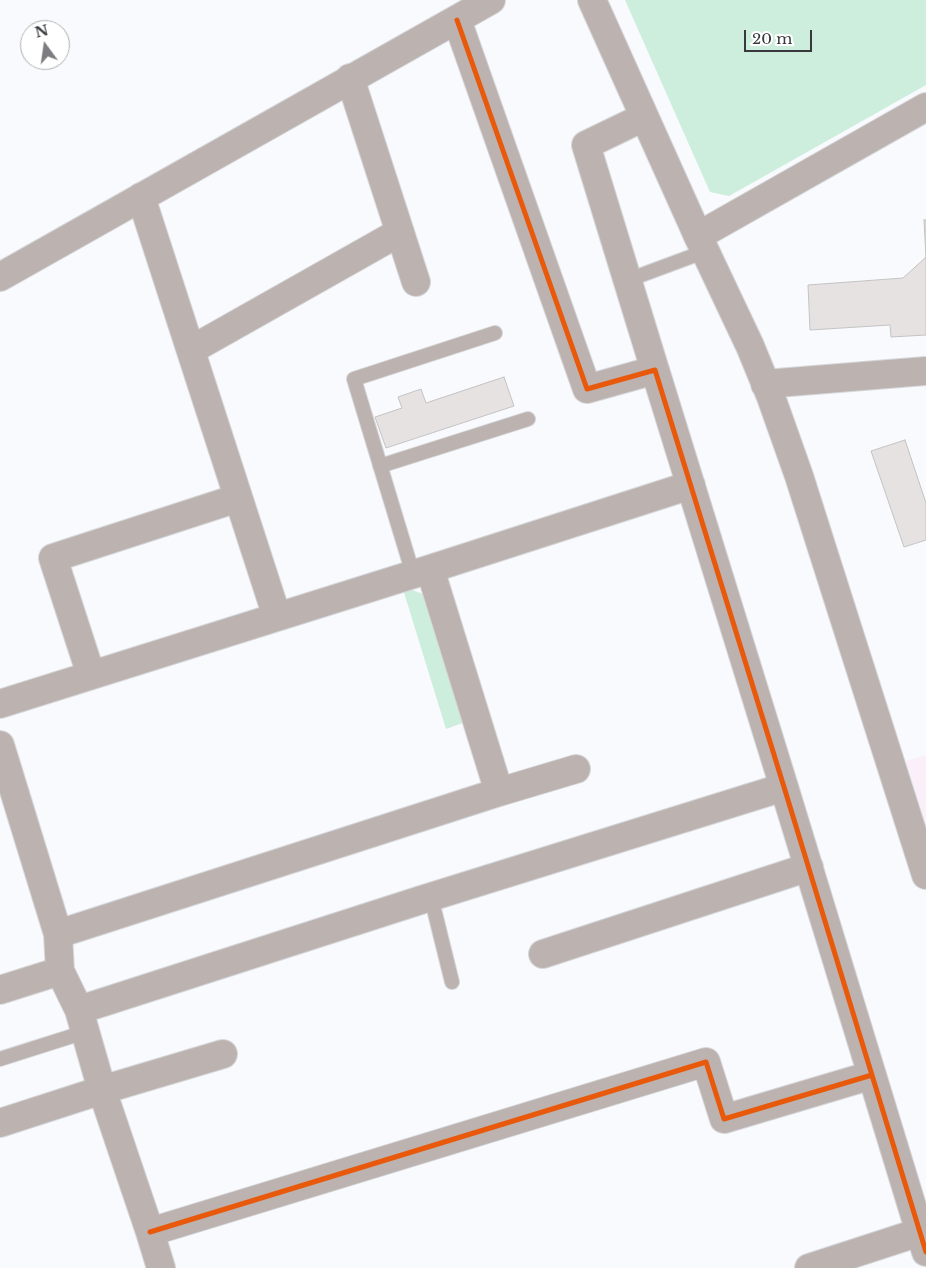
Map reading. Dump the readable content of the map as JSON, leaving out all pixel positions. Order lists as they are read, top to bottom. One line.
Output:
{"scale_bar":"20 m","north":"top"}
